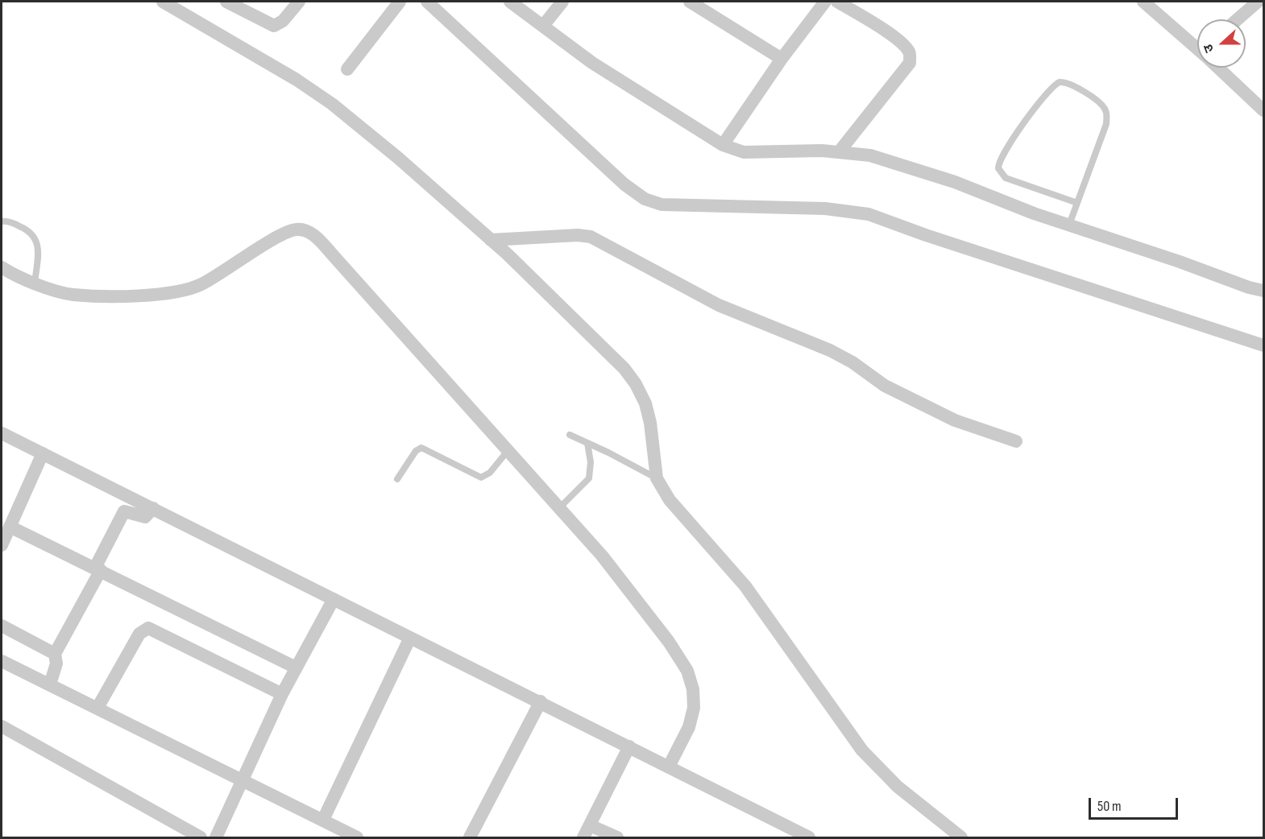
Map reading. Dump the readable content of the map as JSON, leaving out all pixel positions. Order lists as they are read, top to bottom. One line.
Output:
{"scale_bar":"50 m","north":"left"}
